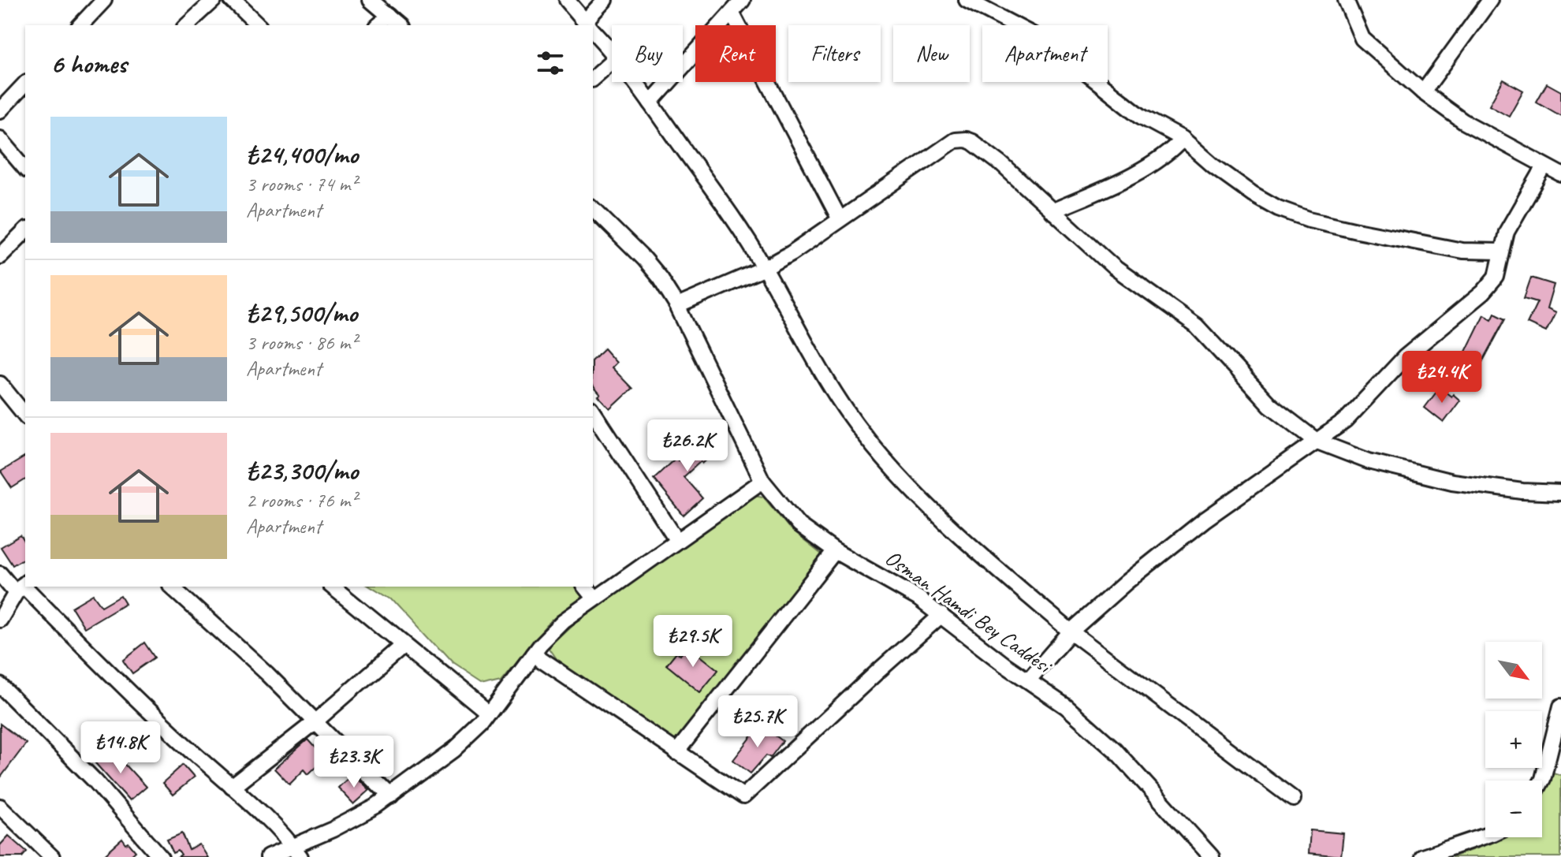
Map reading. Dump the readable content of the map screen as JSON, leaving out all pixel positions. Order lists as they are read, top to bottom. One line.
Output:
{"streets":{"street":["Osman Hamdi Bey Caddesi"]},"north":"bottom right","page":{"chip":["Buy","Rent","Filters","New","Apartment"],"heading":"6 homes","list":[{"name":"₺24,400/mo","note":"3 rooms · 74 m² · Apartment"},{"name":"₺29,500/mo","note":"3 rooms · 86 m² · Apartment"},{"name":"₺23,300/mo","note":"2 rooms · 76 m² · Apartment"}],"price":["₺24.4K","₺26.2K","₺29.5K","₺25.7K","₺14.8K","₺23.3K"],"map_buttons":["+","−"]}}
